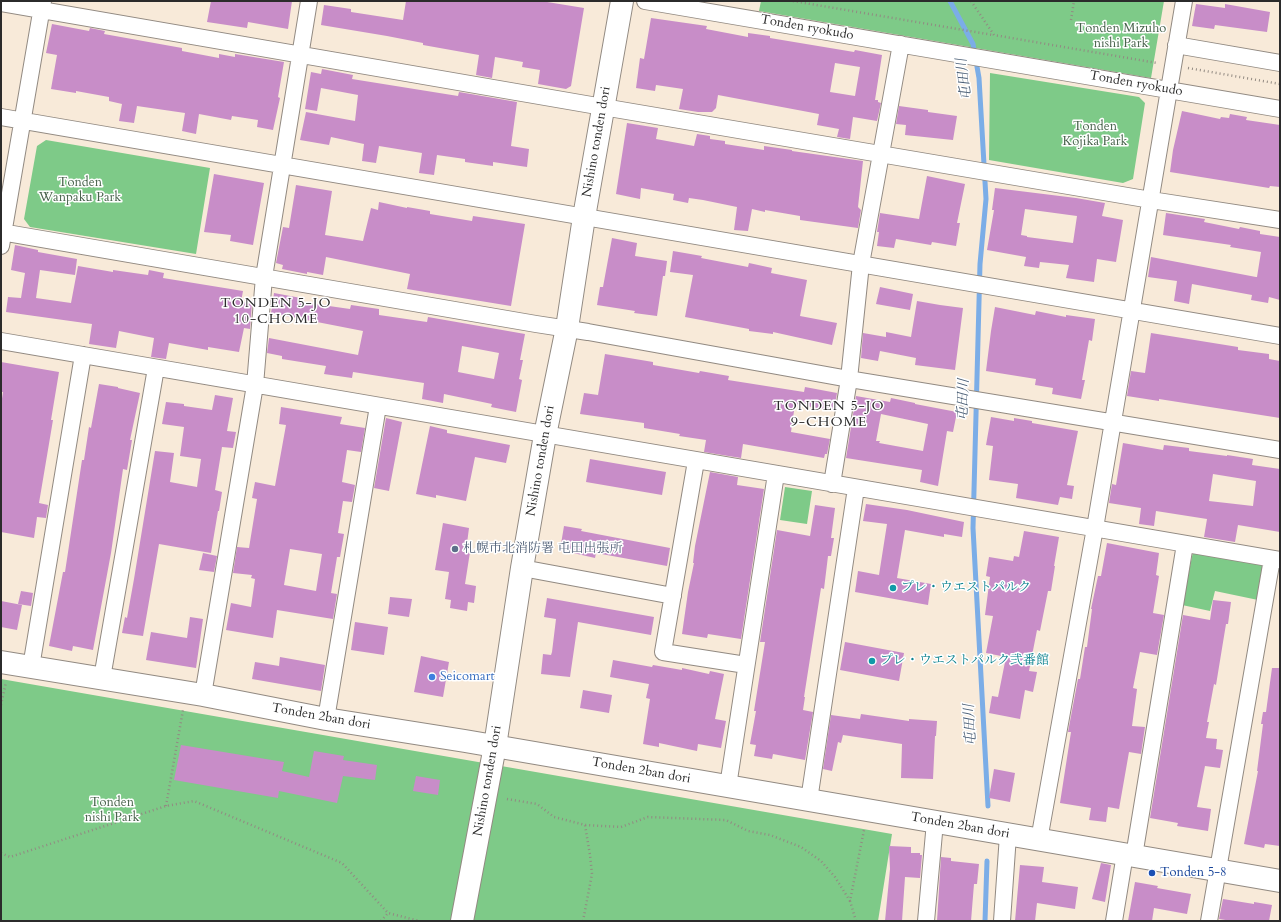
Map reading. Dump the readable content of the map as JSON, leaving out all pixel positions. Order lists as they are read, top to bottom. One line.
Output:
{"streets":{"street":["Tonden ryokudo","Nishino tonden dori","Tonden 2ban dori"]},"crossings":[["Nishino tonden dori","Tonden 2ban dori"]],"districts":["TONDEN 5-JO 10-CHOME","TONDEN 5-JO 9-CHOME"],"water":["屯田川"],"parks":["Tonden Mizuho nishi Park","Tonden Kojika Park","Tonden Wanpaku Park","Tonden nishi Park"],"places":["札幌市北消防署 屯田出張所","プレ・ウエストパルク","プレ・ウエストパルク弐番館","Seicomart","Tonden 5-8"]}
